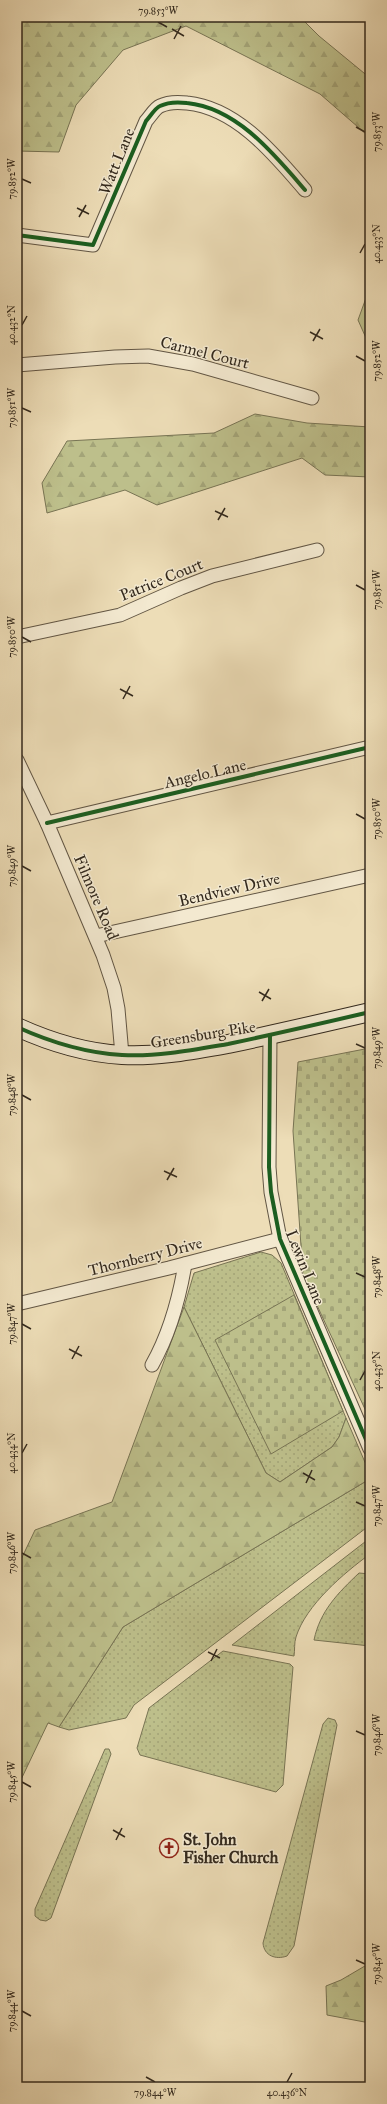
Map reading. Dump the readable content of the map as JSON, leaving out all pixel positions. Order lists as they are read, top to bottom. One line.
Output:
{"streets":{"street":["Watt Lane","Carmel Court","Patrice Court","Angelo Lane","Bendview Drive","Filmore Road","Greensburg Pike","Thornberry Drive","Lewin Lane"]},"crossings":[["Angelo Lane","Filmore Road"],["Bendview Drive","Filmore Road"],["Filmore Road","Greensburg Pike"],["Greensburg Pike","Lewin Lane"],["Thornberry Drive","Lewin Lane"]],"places":{"church":["St. John Fisher Church"]},"coordinates":["79.853°W","79.852°W","40.433°N","40.432°N","79.851°W","79.850°W","79.849°W","79.848°W","79.847°W","40.435°N","40.434°N","79.846°W","79.845°W","79.844°W","40.436°N"]}
